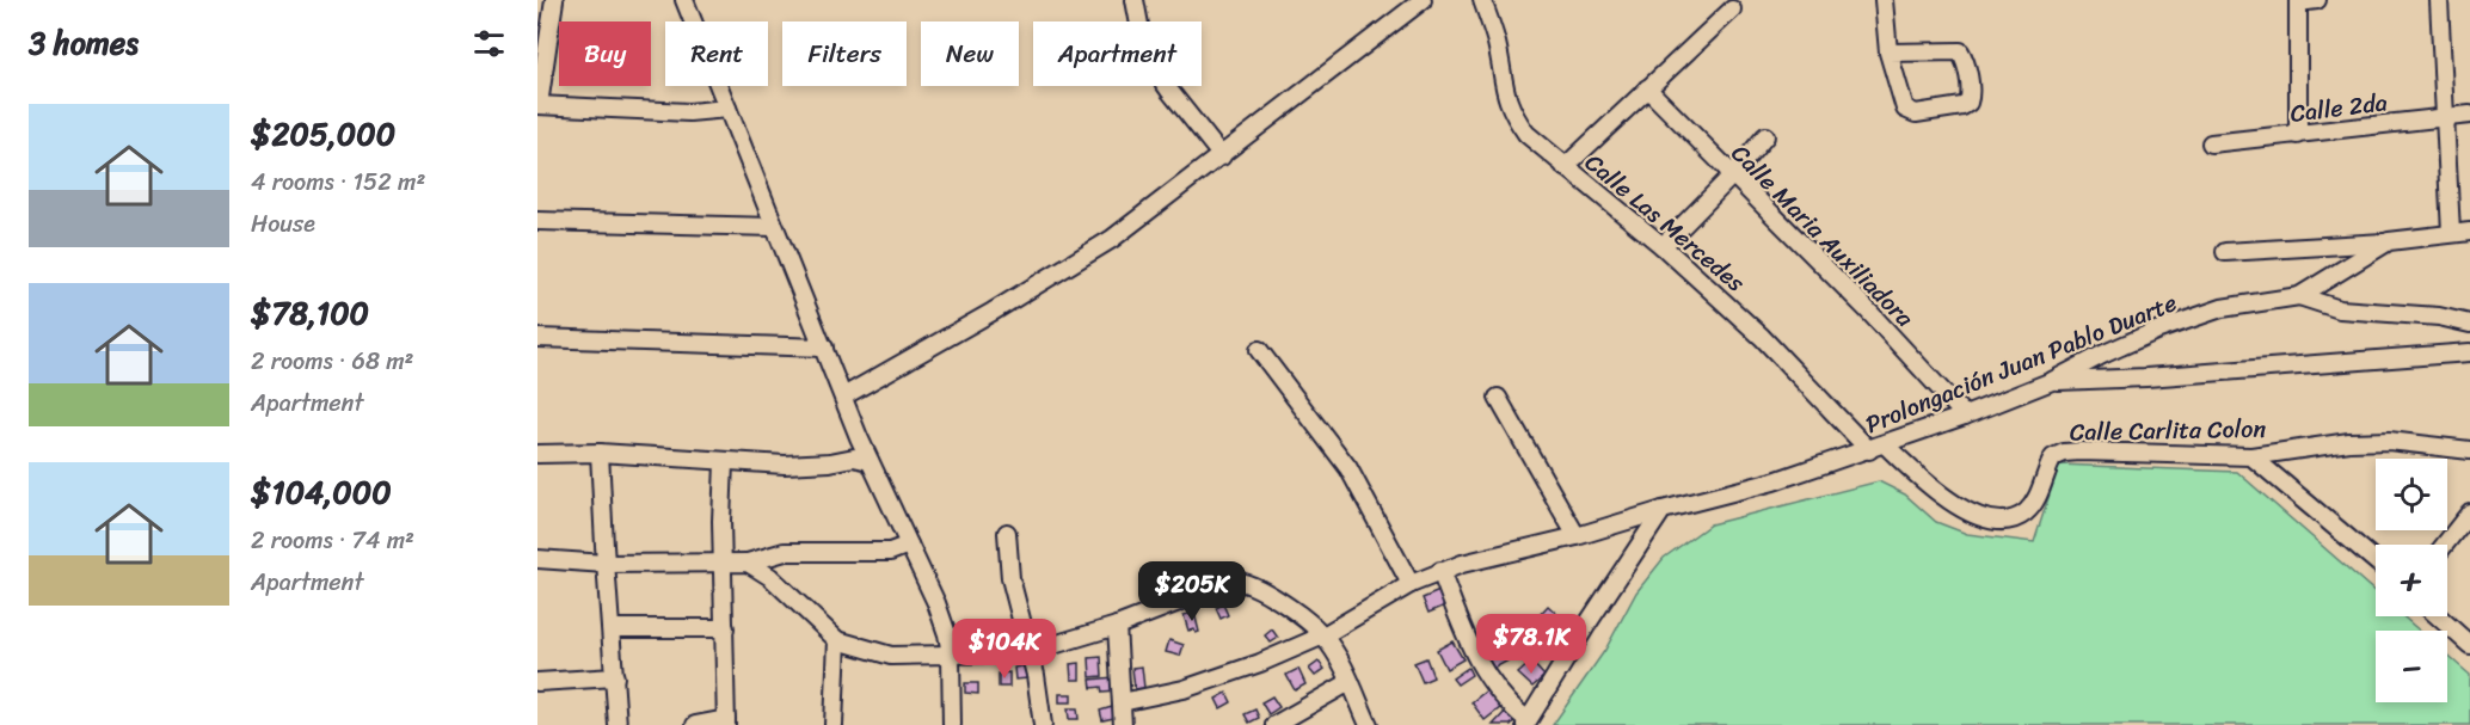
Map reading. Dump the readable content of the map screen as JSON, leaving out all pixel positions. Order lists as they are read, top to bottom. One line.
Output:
{"streets":{"street":["Calle 2da","Calle Las Mercedes","Calle Maria Auxiliadora","Prolongación Juan Pablo Duarte","Calle Carlita Colon"]},"crossings":[["Calle Las Mercedes","Prolongación Juan Pablo Duarte"],["Calle Las Mercedes","Calle Carlita Colon"],["Calle Maria Auxiliadora","Prolongación Juan Pablo Duarte"],["Prolongación Juan Pablo Duarte","Calle Carlita Colon"]],"page":{"heading":"3 homes","chip":["Buy","Rent","Filters","New","Apartment"],"list":[{"name":"$205,000","note":"4 rooms · 152 m² · House"},{"name":"$78,100","note":"2 rooms · 68 m² · Apartment"},{"name":"$104,000","note":"2 rooms · 74 m² · Apartment"}],"map_buttons":["+","−"],"price":["$205K","$78.1K","$104K"]}}
